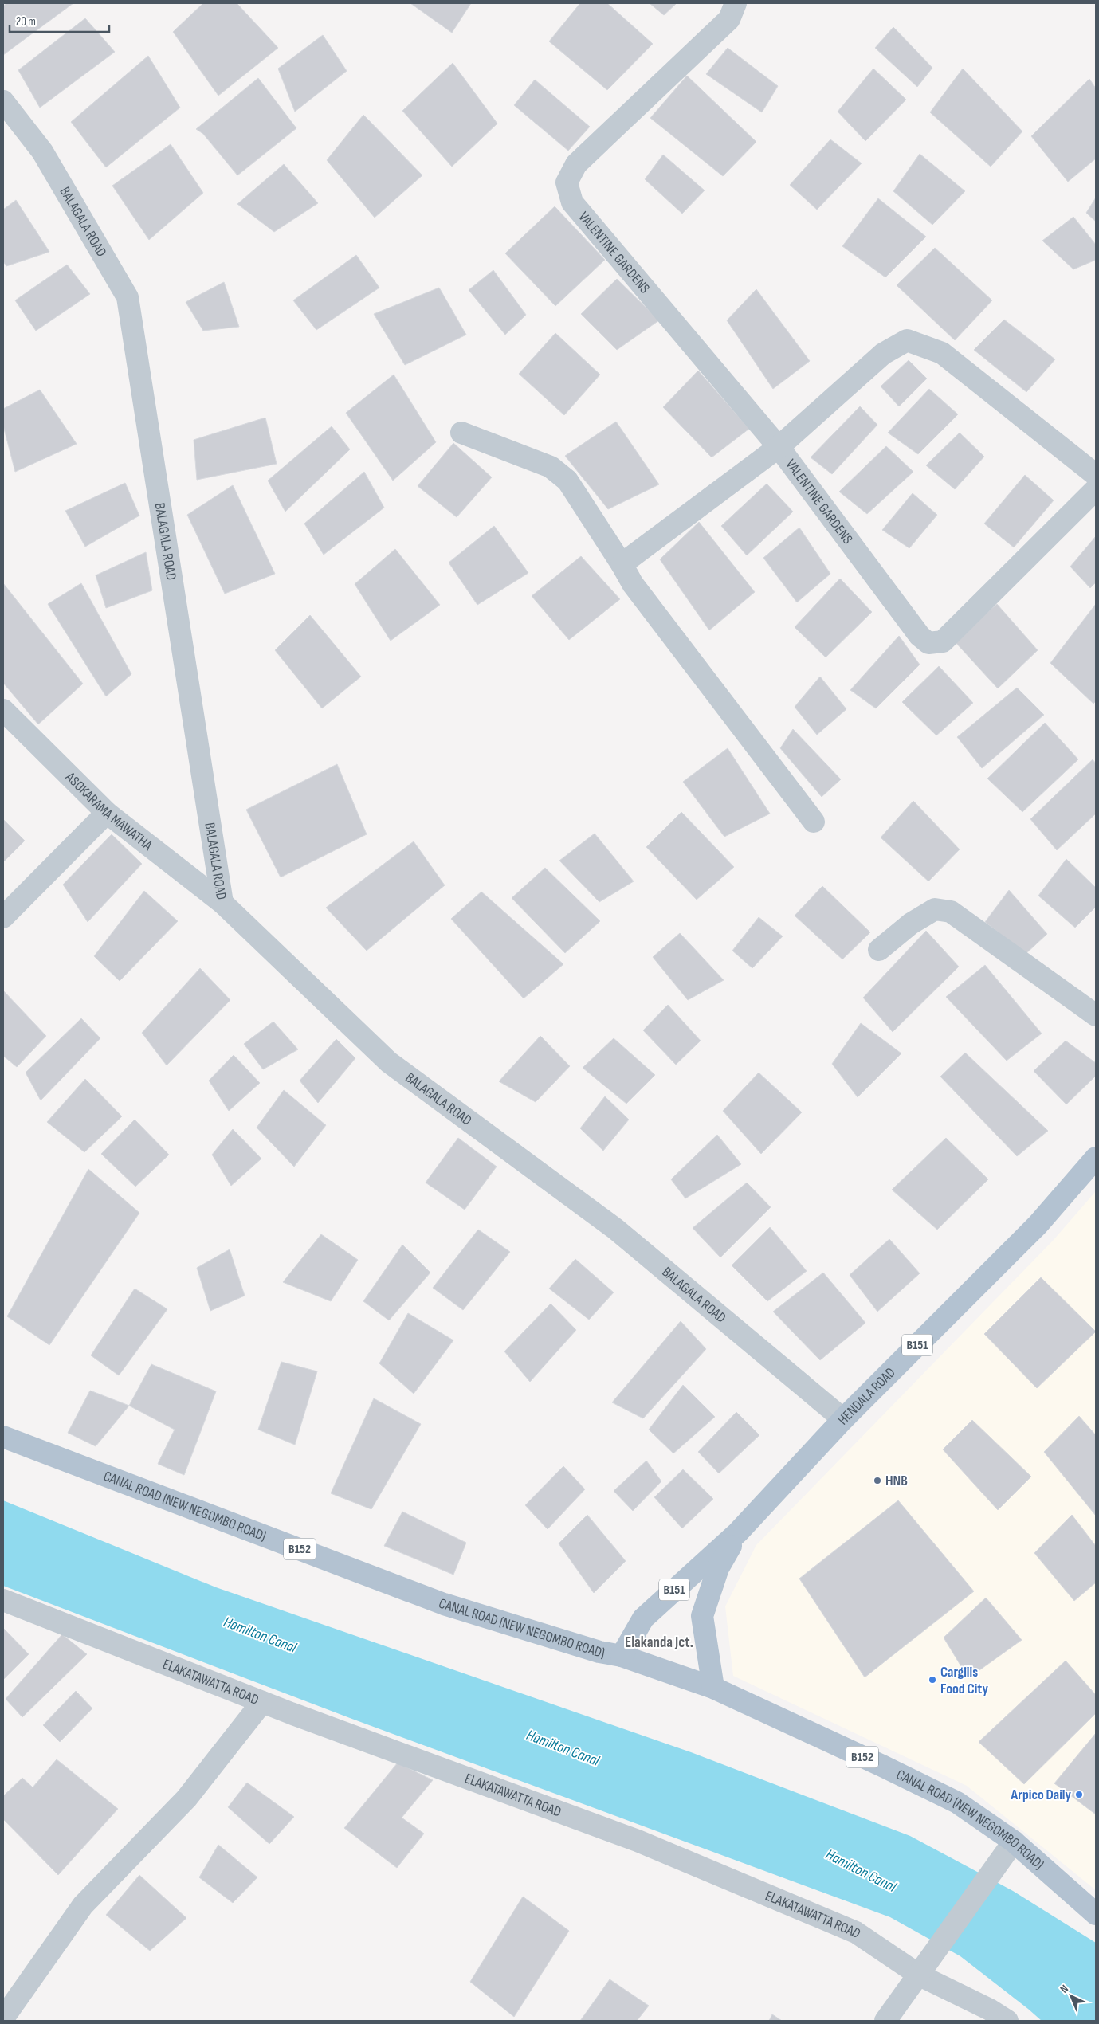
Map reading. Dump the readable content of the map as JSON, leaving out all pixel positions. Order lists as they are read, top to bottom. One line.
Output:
{"streets":{"main road":["B151","HENDALA ROAD","CANAL ROAD (NEW NEGOMBO ROAD)","B152"],"street":["BALAGALA ROAD","VALENTINE GARDENS","ASOKARAMA MAWATHA","ELAKATAWATTA ROAD"]},"crossings":[["BALAGALA ROAD","ASOKARAMA MAWATHA"],["BALAGALA ROAD","HENDALA ROAD"],["HENDALA ROAD","CANAL ROAD (NEW NEGOMBO ROAD)"]],"districts":["Elakanda Jct."],"water":["Hamilton Canal"],"places":["HNB","Cargills Food City","Arpico Daily"],"scale_bar":"20 m","north":"top left"}
